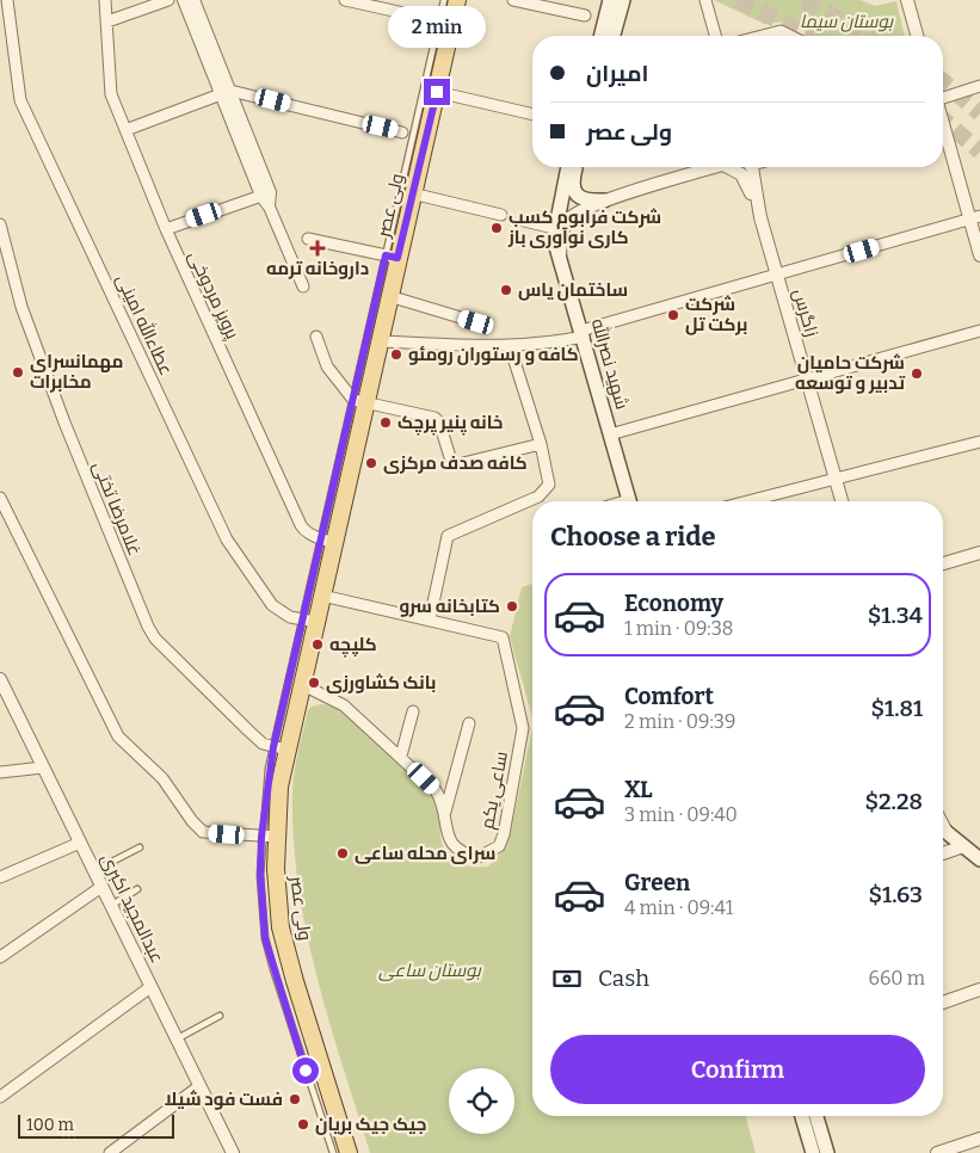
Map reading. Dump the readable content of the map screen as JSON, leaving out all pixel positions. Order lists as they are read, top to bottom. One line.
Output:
{"streets":{"main road":["ولی عصر","شهید نصرالله"],"street":["پرویز مردوخی","زاگرس","عطاءالله امینی","غلامرضا تختی","ساعی یکم","عبدالمجید اکبری"]},"crossings":[["ولی عصر","پرویز مردوخی"],["ولی عصر","عطاءالله امینی"],["ولی عصر","غلامرضا تختی"],["ولی عصر","ساعی یکم"]],"parks":["بوستان سیما","بوستان ساعی"],"places":{"other":["شرکت فرابوم کسب کاری نوآوری باز","ساختمان یاس","شرکت برکت تل","کافه و رستوران رومئو","مهمانسرای مخابرات","شرکت حامیان تدبیر و توسعه","خانه پنیر پرچک","کافه صدف مرکزی","کتابخانه سرو","کلپچه","بانک کشاورزی","سرای محله ساعی","فست فود شیلا","جیک جیک بریان"],"health":["داروخانه ترمه"]},"scale_bar":"100 m","page":{"bubble":"2 min","banner":["امیران","ولی عصر"],"heading":"Choose a ride","list":[{"name":"Economy","note":"1 min · 09:38","value":"$1.34"},{"name":"Comfort","note":"2 min · 09:39","value":"$1.81"},{"name":"XL","note":"3 min · 09:40","value":"$2.28"},{"name":"Green","note":"4 min · 09:41","value":"$1.63"}],"pay":["Cash","660 m"],"buttons":"Confirm","scale":"100 m"}}
